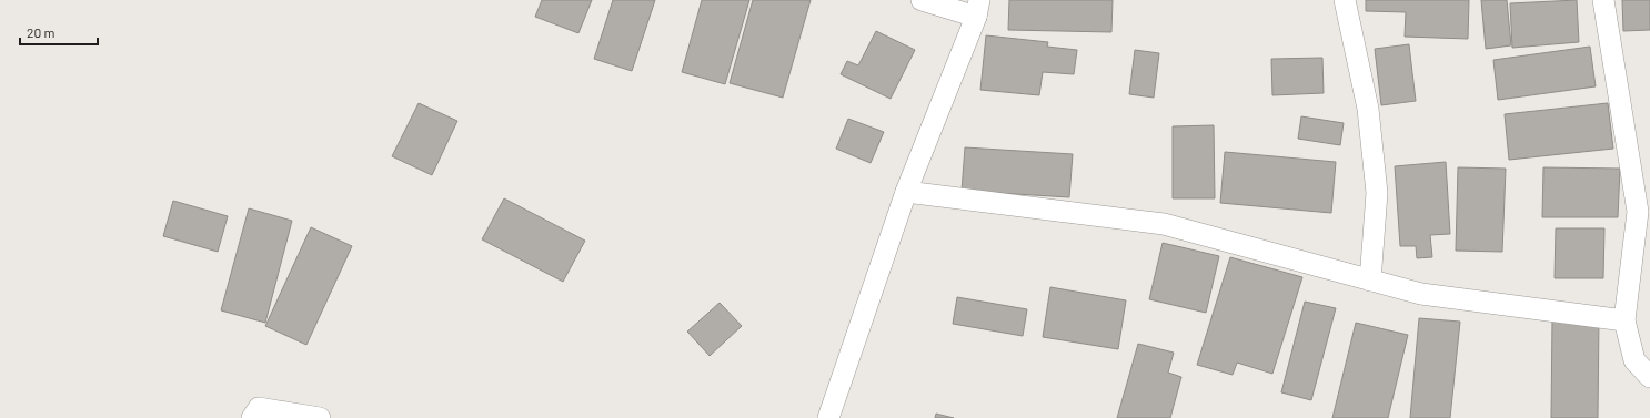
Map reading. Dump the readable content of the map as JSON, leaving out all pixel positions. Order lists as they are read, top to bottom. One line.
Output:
{"scale_bar":"20 m"}
